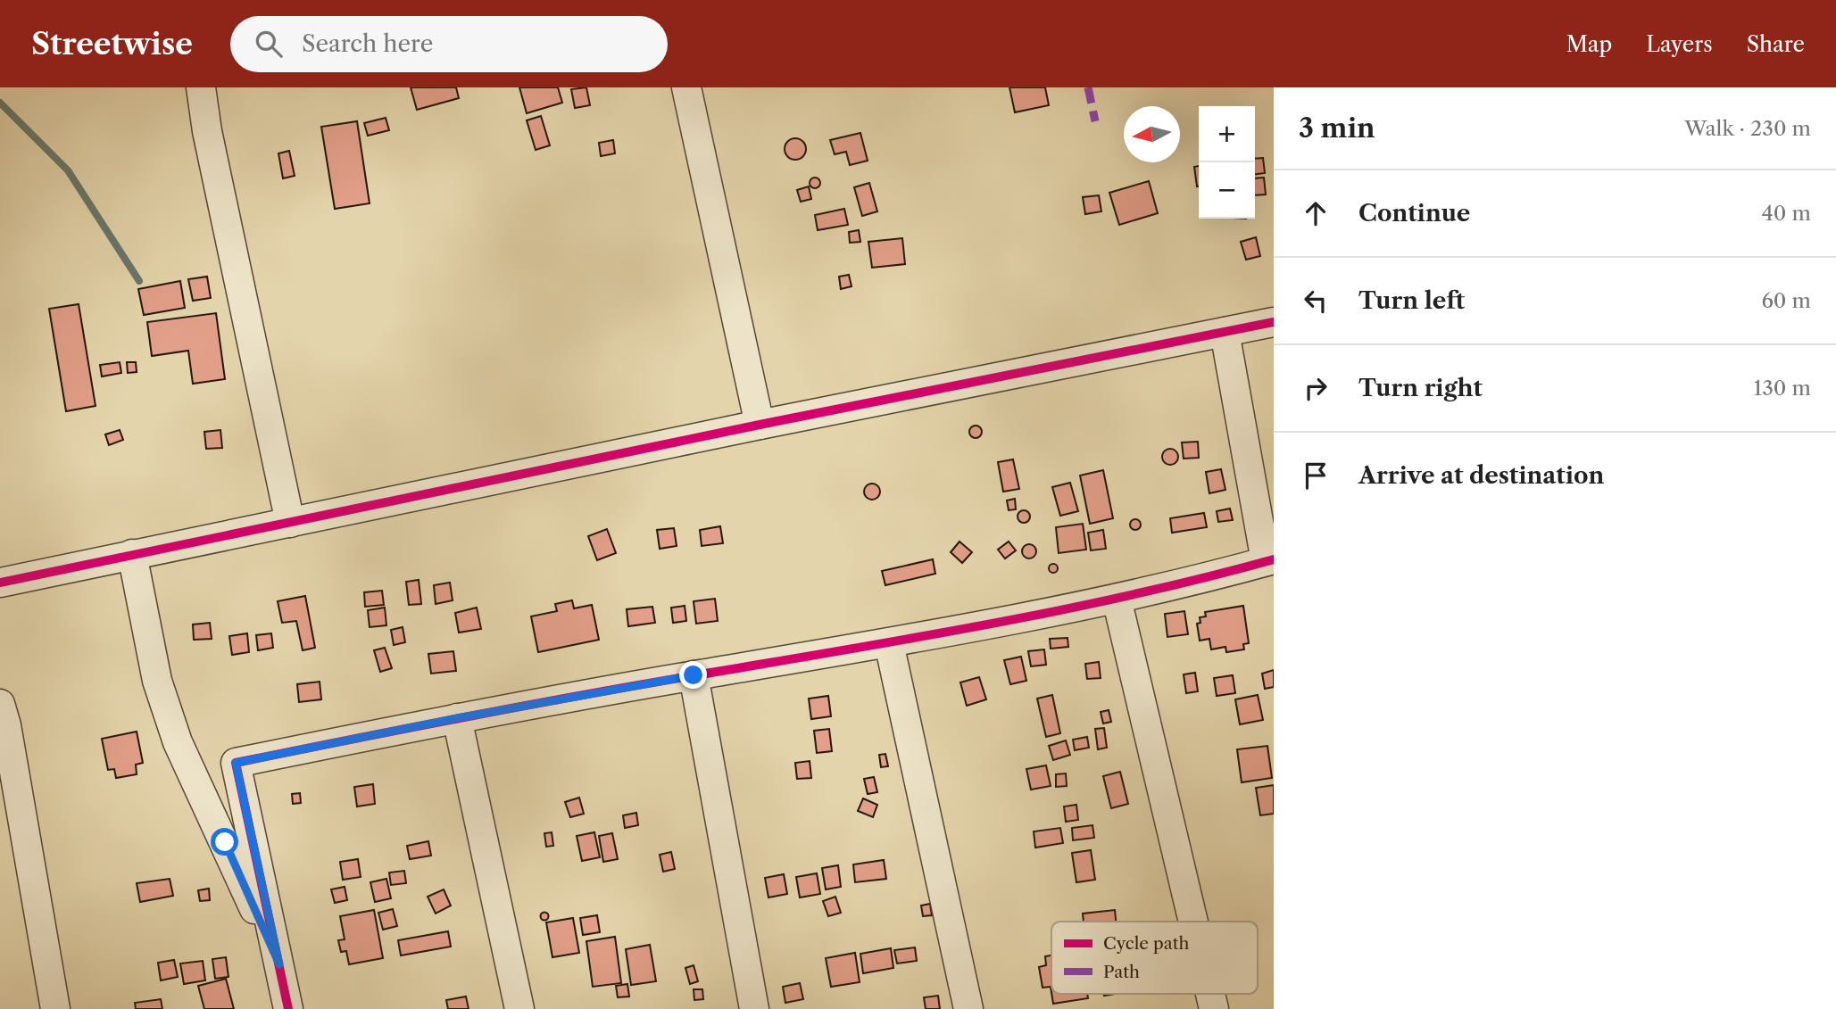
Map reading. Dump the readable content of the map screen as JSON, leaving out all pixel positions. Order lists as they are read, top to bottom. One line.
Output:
{"legend":["Cycle path","Path"],"north":"left","page":{"header":"Streetwise","search":"Search here","nav":["Map","Layers","Share"],"heading":["3 min","Walk · 230 m"],"map_buttons":["+","−"],"list":[["Continue","40 m"],["Turn left","60 m"],["Turn right","130 m"],"Arrive at destination"]}}
